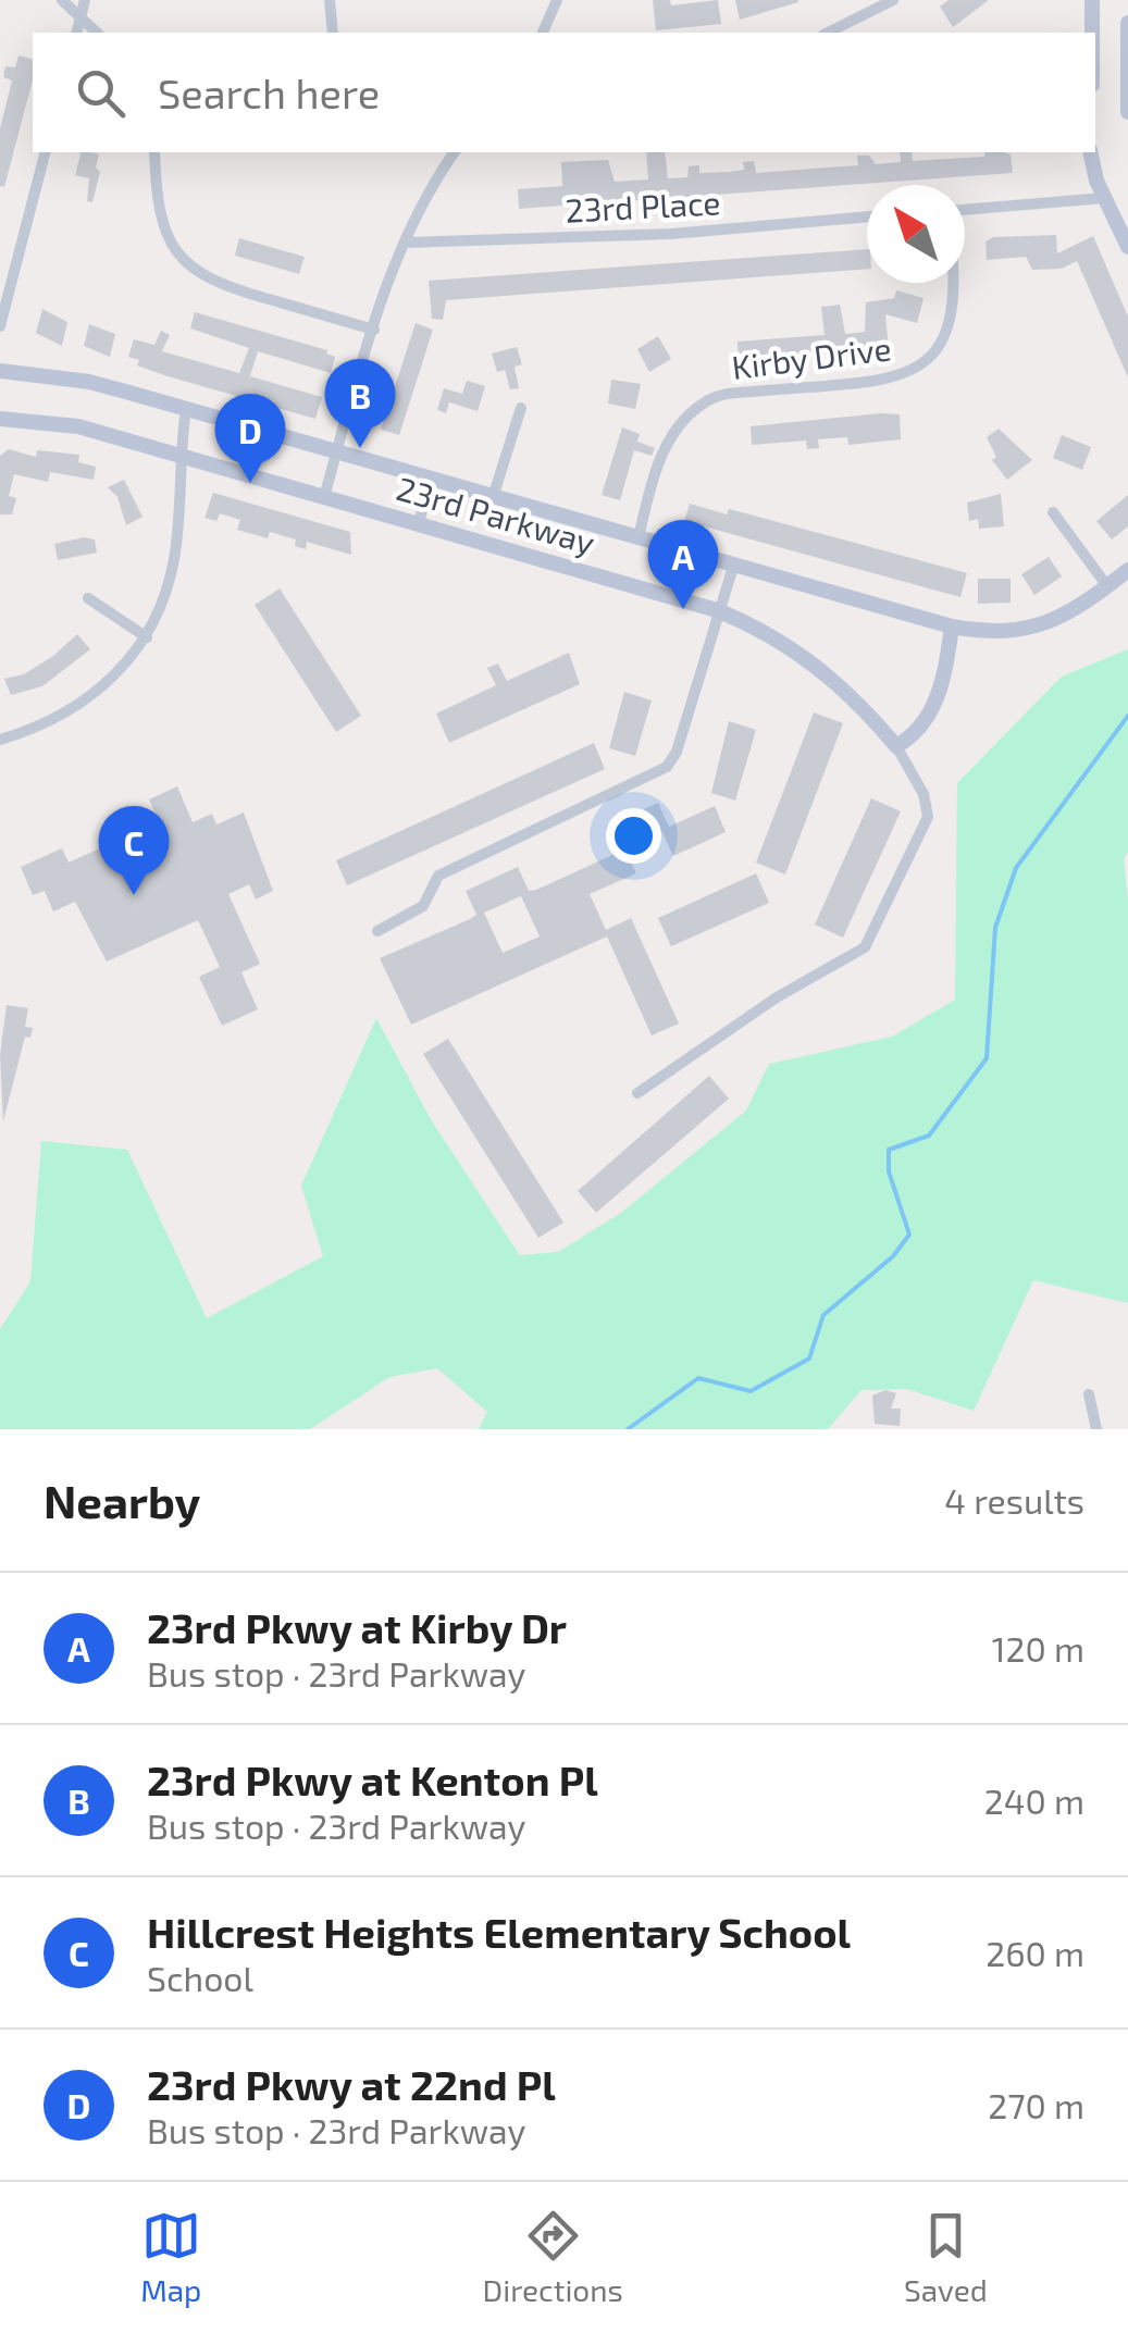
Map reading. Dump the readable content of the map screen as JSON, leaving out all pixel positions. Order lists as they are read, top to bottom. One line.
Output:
{"streets":{"street":["23rd Place","Kirby Drive","23rd Parkway"]},"crossings":[["Kirby Drive","23rd Parkway"]],"north":"top left","page":{"search":"Search here","pins":["B","D","A","C"],"heading":["Nearby","4 results"],"list":[{"mark":"A","name":"23rd Pkwy at Kirby Dr","note":"Bus stop · 23rd Parkway","value":"120 m"},{"mark":"B","name":"23rd Pkwy at Kenton Pl","note":"Bus stop · 23rd Parkway","value":"240 m"},{"mark":"C","name":"Hillcrest Heights Elementary School","note":"School","value":"260 m"},{"mark":"D","name":"23rd Pkwy at 22nd Pl","note":"Bus stop · 23rd Parkway","value":"270 m"}],"nav":["Map","Directions","Saved"]}}
